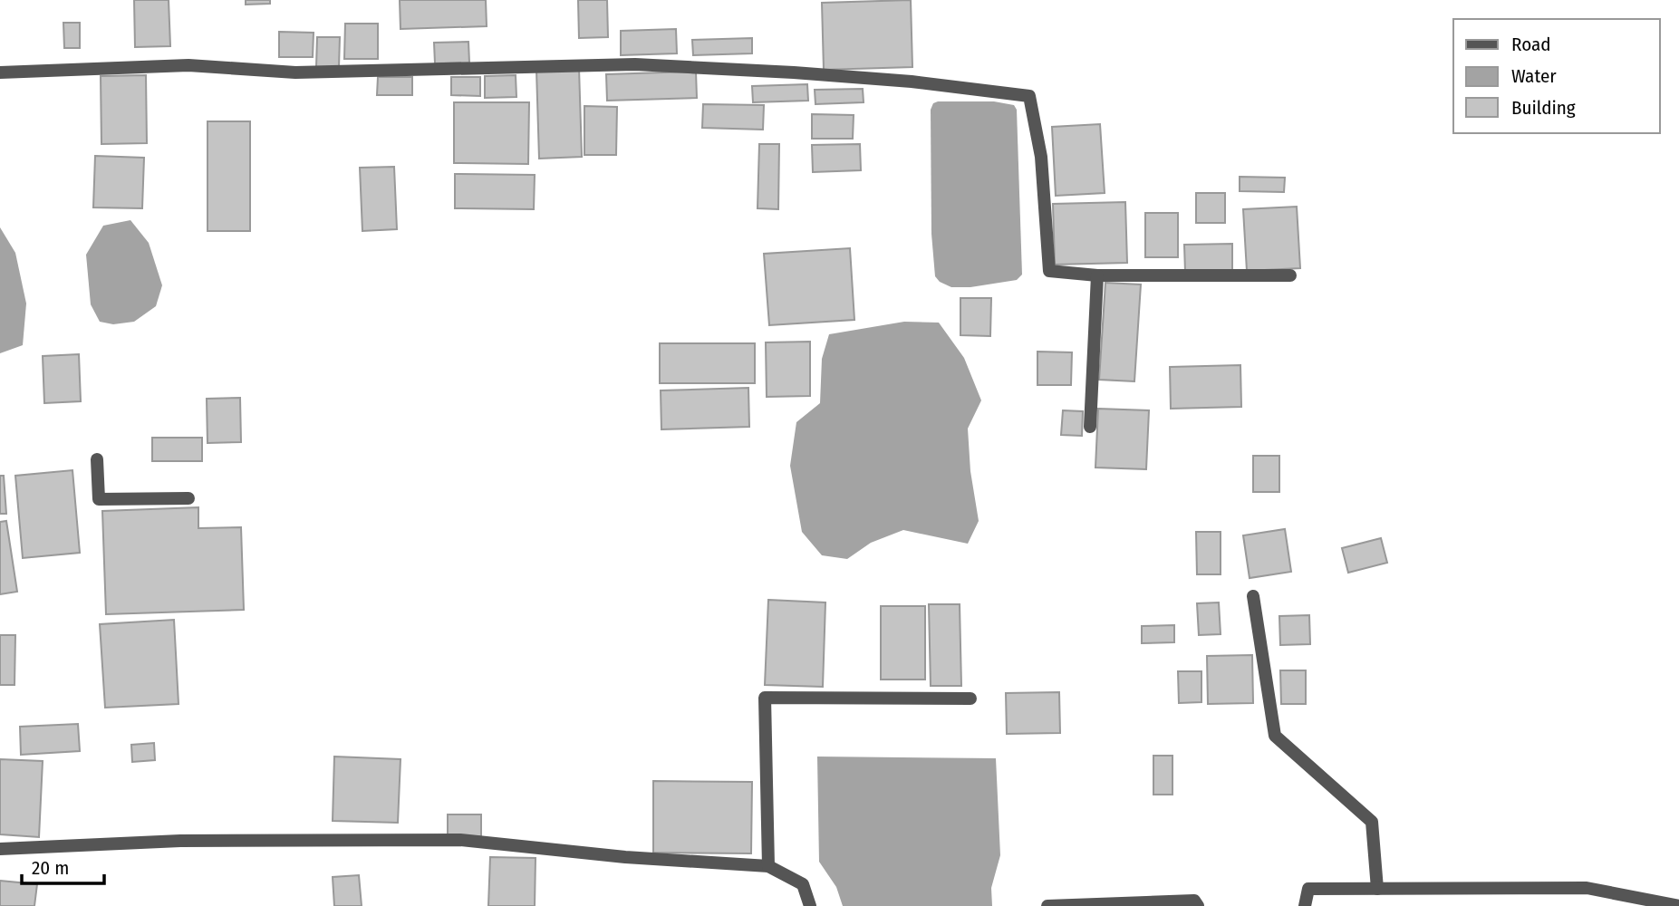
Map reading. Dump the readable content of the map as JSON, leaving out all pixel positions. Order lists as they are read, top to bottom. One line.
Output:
{"legend":["Road","Water","Building"],"scale_bar":"20 m"}
